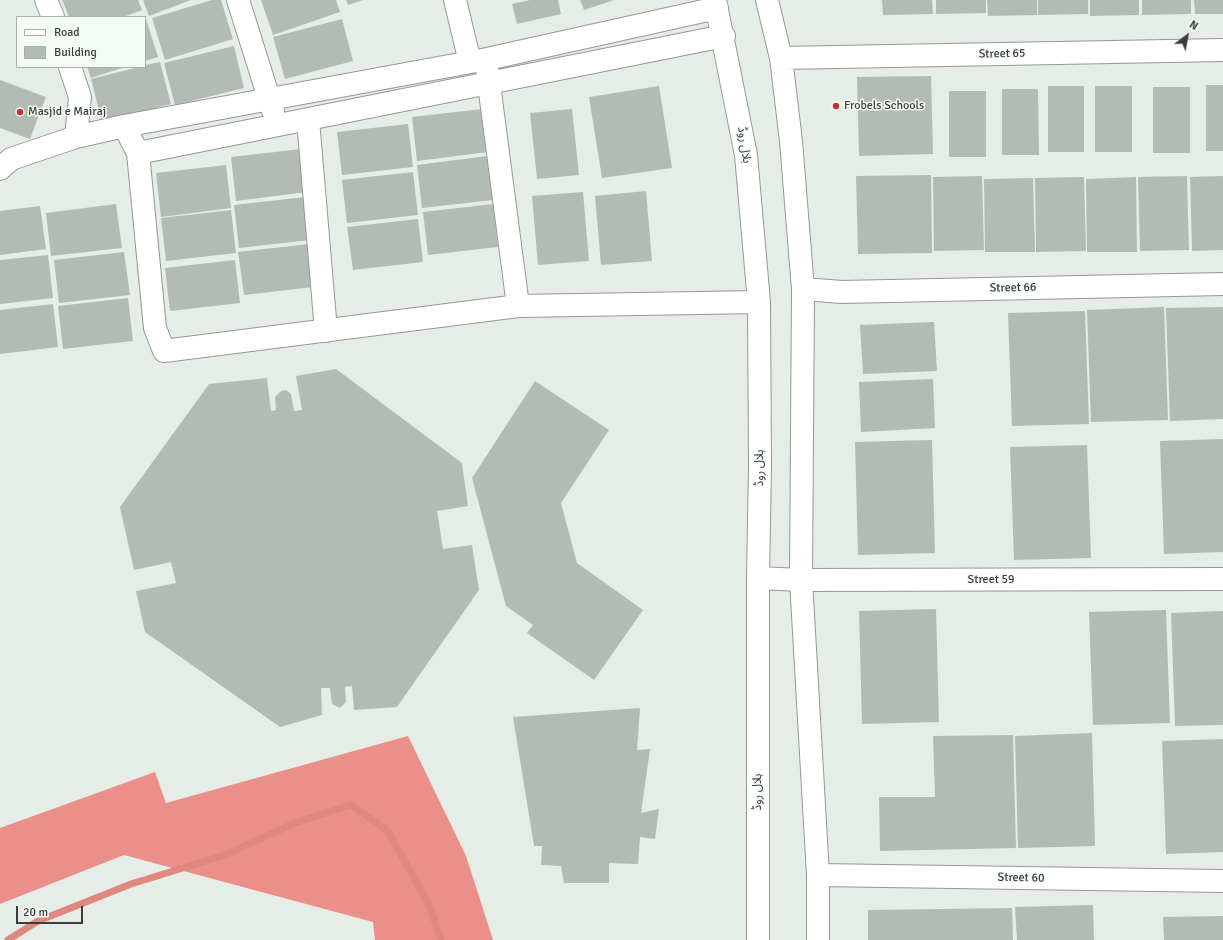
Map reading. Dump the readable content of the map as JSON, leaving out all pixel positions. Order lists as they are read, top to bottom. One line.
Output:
{"streets":{"street":["Street 65","ہلال روڈ","Street 66","Street 59","Street 60"]},"crossings":[["ہلال روڈ","Street 59"]],"places":["Frobels Schools","Masjid e Mairaj"],"legend":["Road","Building"],"scale_bar":"20 m","north":"top right"}
